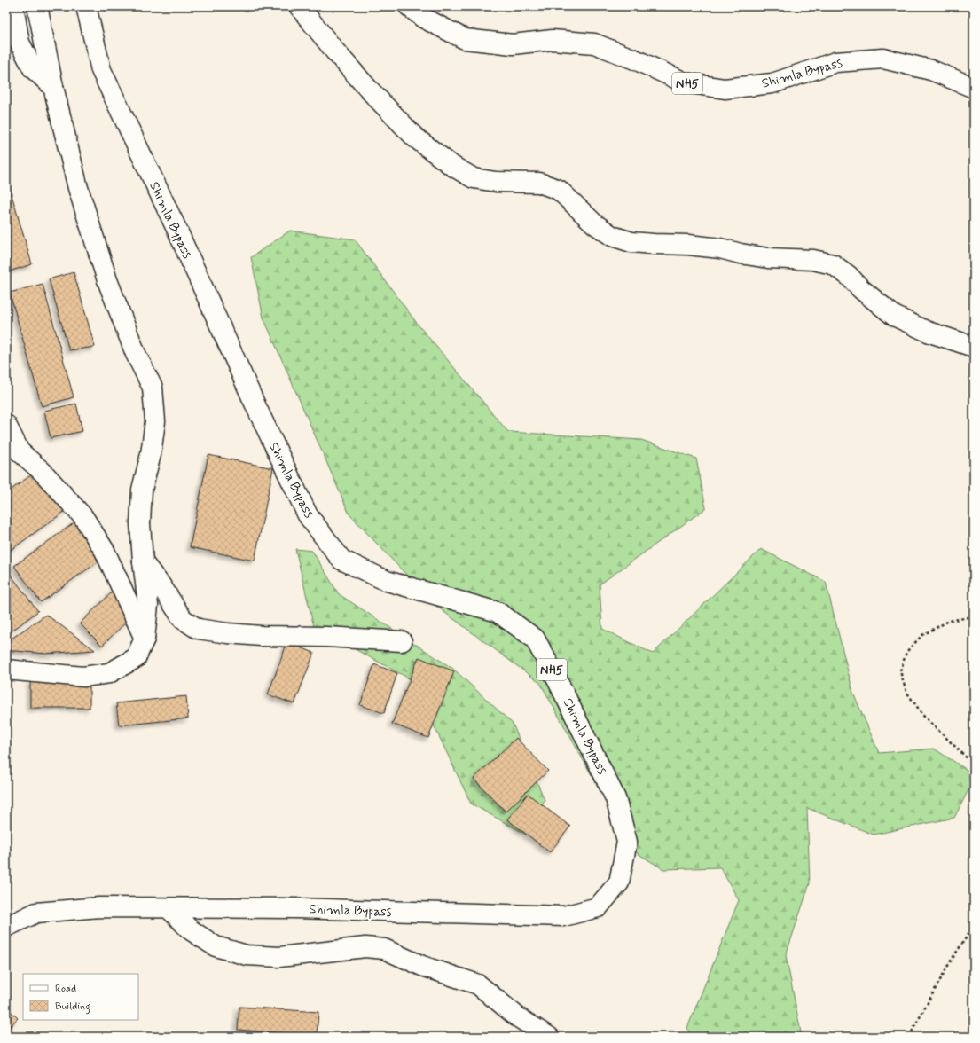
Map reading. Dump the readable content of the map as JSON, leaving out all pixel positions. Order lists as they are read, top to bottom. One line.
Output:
{"streets":{"main road":["Shimla Bypass","NH5"]},"legend":["Road","Building"]}
